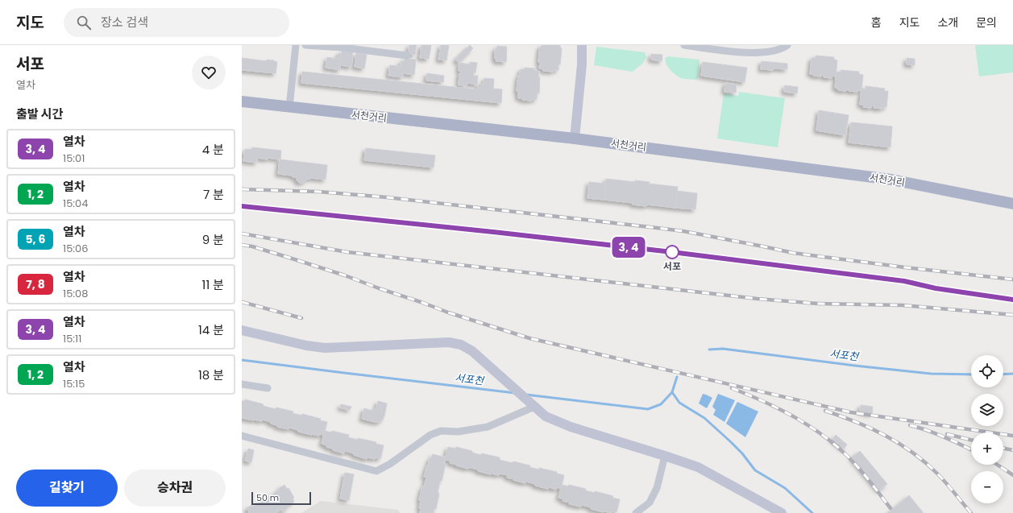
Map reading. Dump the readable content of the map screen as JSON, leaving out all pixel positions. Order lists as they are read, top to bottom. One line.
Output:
{"streets":{"main road":["서천거리"]},"water":["서포천"],"places":["서포"],"scale_bar":"50 m","page":{"header":"지도","search":"장소 검색","nav":["홈","지도","소개","문의"],"heading":[["서포","열차"],"출발 시간"],"on_map":"3, 4","list":[{"mark":"3, 4","name":"열차","note":"15:01","value":"4 분"},{"mark":"1, 2","name":"열차","note":"15:04","value":"7 분"},{"mark":"5, 6","name":"열차","note":"15:06","value":"9 분"},{"mark":"7, 8","name":"열차","note":"15:08","value":"11 분"},{"mark":"3, 4","name":"열차","note":"15:11","value":"14 분"},{"mark":"1, 2","name":"열차","note":"15:15","value":"18 분"}],"map_buttons":["+","−"],"buttons":["길찾기","승차권"],"scale":"50 m"}}
